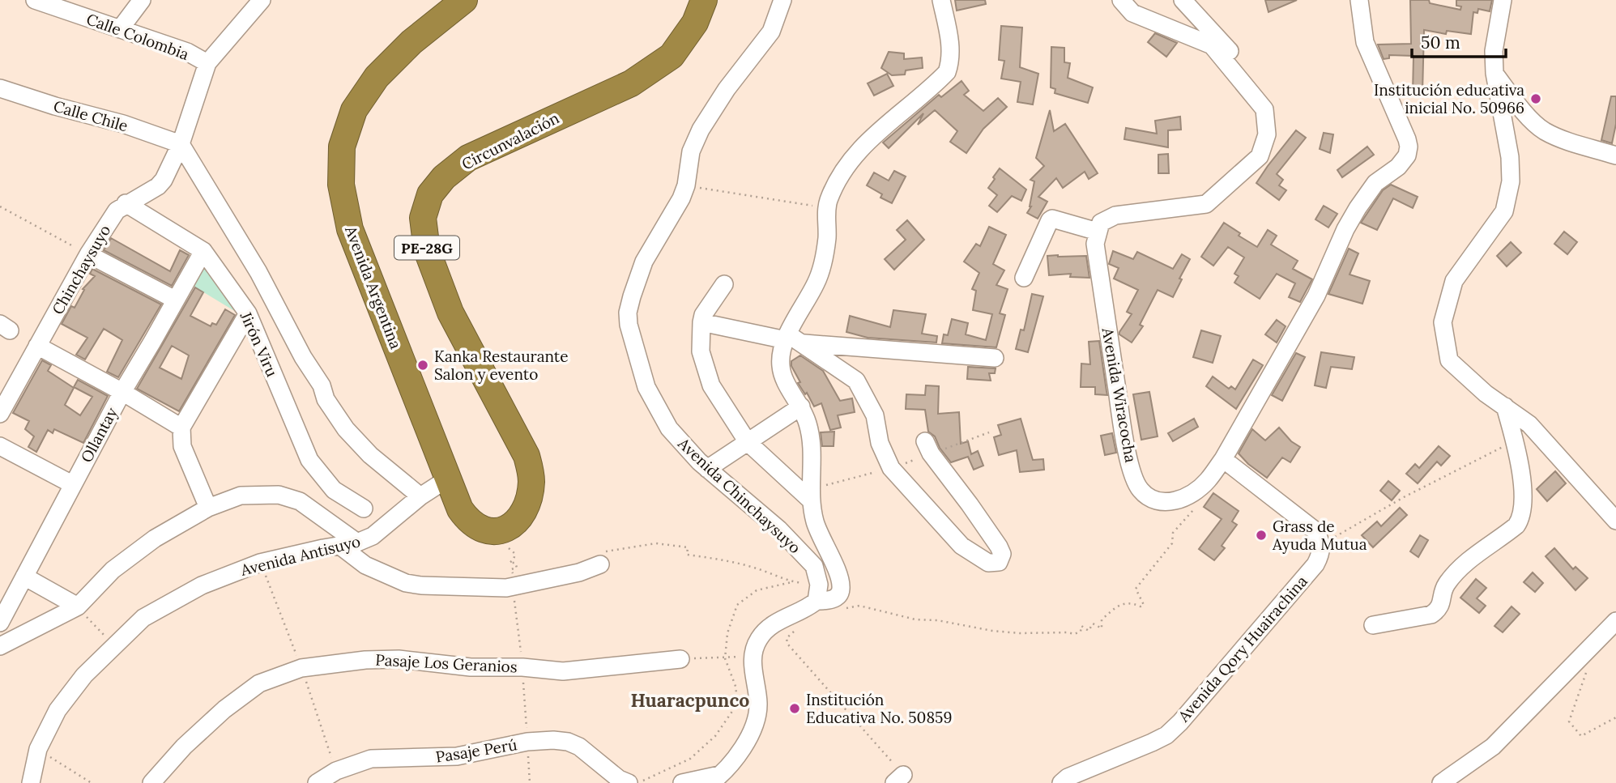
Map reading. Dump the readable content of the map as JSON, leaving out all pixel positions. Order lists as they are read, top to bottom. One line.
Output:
{"streets":{"highway":["Circunvalación","PE-28G","Avenida Argentina"],"street":["Calle Colombia","Calle Chile","Chinchaysuyo","Jirón Viru","Avenida Wiracocha","Ollantay","Avenida Chinchaysuyo","Avenida Antisuyo","Avenida Qory Huairachina","Pasaje Los Geranios","Pasaje Perú"]},"crossings":[["Calle Colombia","Chinchaysuyo"],["Calle Chile","Chinchaysuyo"],["Circunvalación","Avenida Argentina"],["Circunvalación","Avenida Antisuyo"],["Chinchaysuyo","Jirón Viru"],["Avenida Argentina","Avenida Antisuyo"],["Jirón Viru","Ollantay"]],"districts":["Huaracpunco"],"places":["Institución educativa inicial No. 50966","Kanka Restaurante Salon y evento","Grass de Ayuda Mutua","Institución Educativa No. 50859"],"scale_bar":"50 m"}
